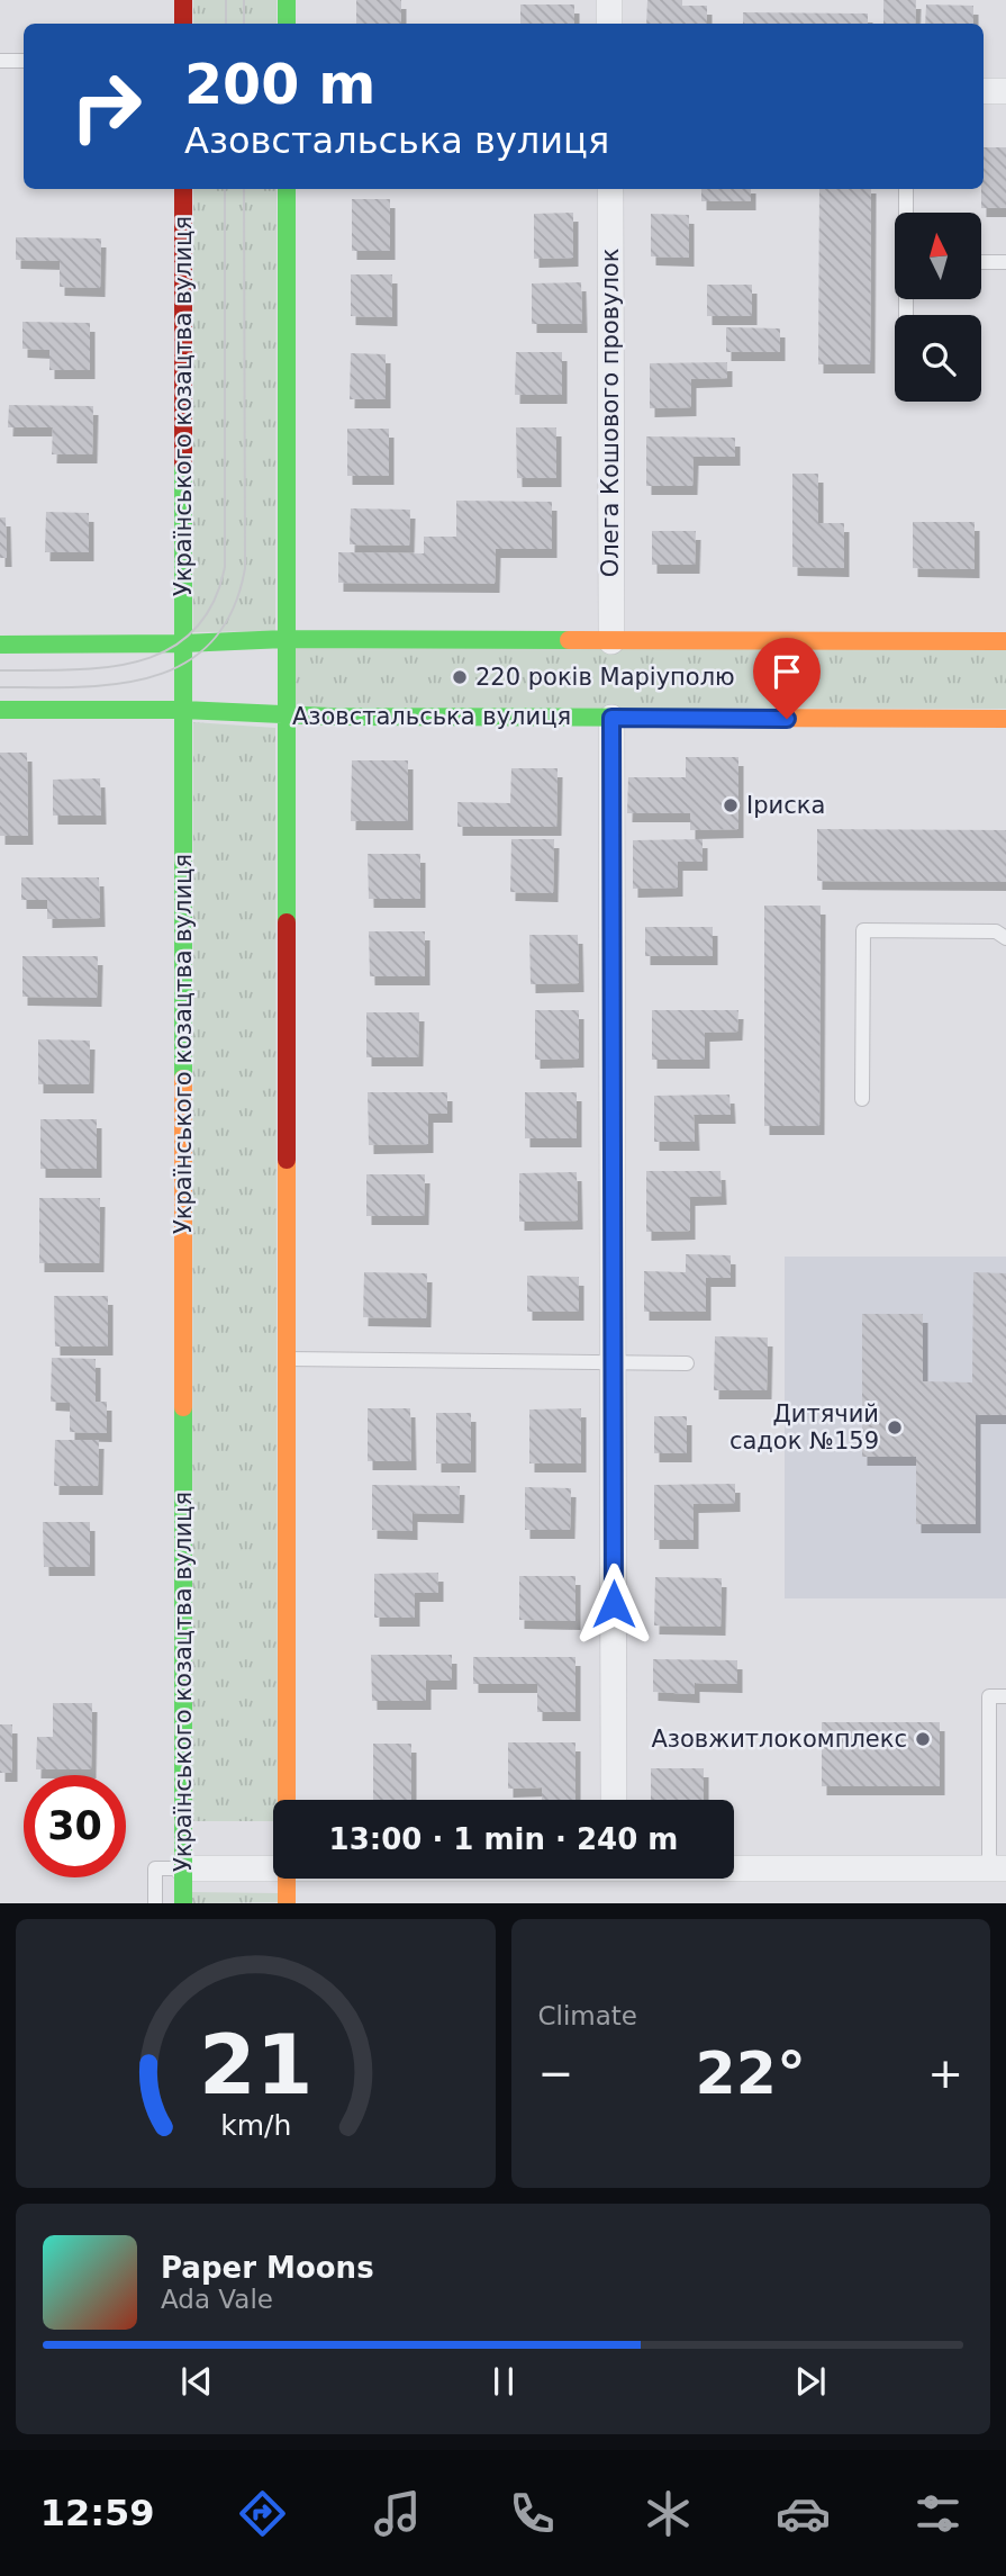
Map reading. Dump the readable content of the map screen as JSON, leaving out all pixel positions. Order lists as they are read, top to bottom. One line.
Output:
{"streets":{"street":["Українського козацтва вулиця","Олега Кошового провулок","Азовстальська вулиця"]},"crossings":[["Українського козацтва вулиця","Азовстальська вулиця"]],"places":["220 років Маріуполю","Іриска","Дитячий садок №159","Азовжитлокомплекс"],"north":"top","page":{"turn":["200 m","Азовстальська вулиця"],"limit":"30","trip":"13:00 · 1 min · 240 m","tile":"Climate","heat":["−","22°","+"],"song":["Paper Moons","Ada Vale"],"tabs":"12:59","gauge":["21","km/h"]}}
